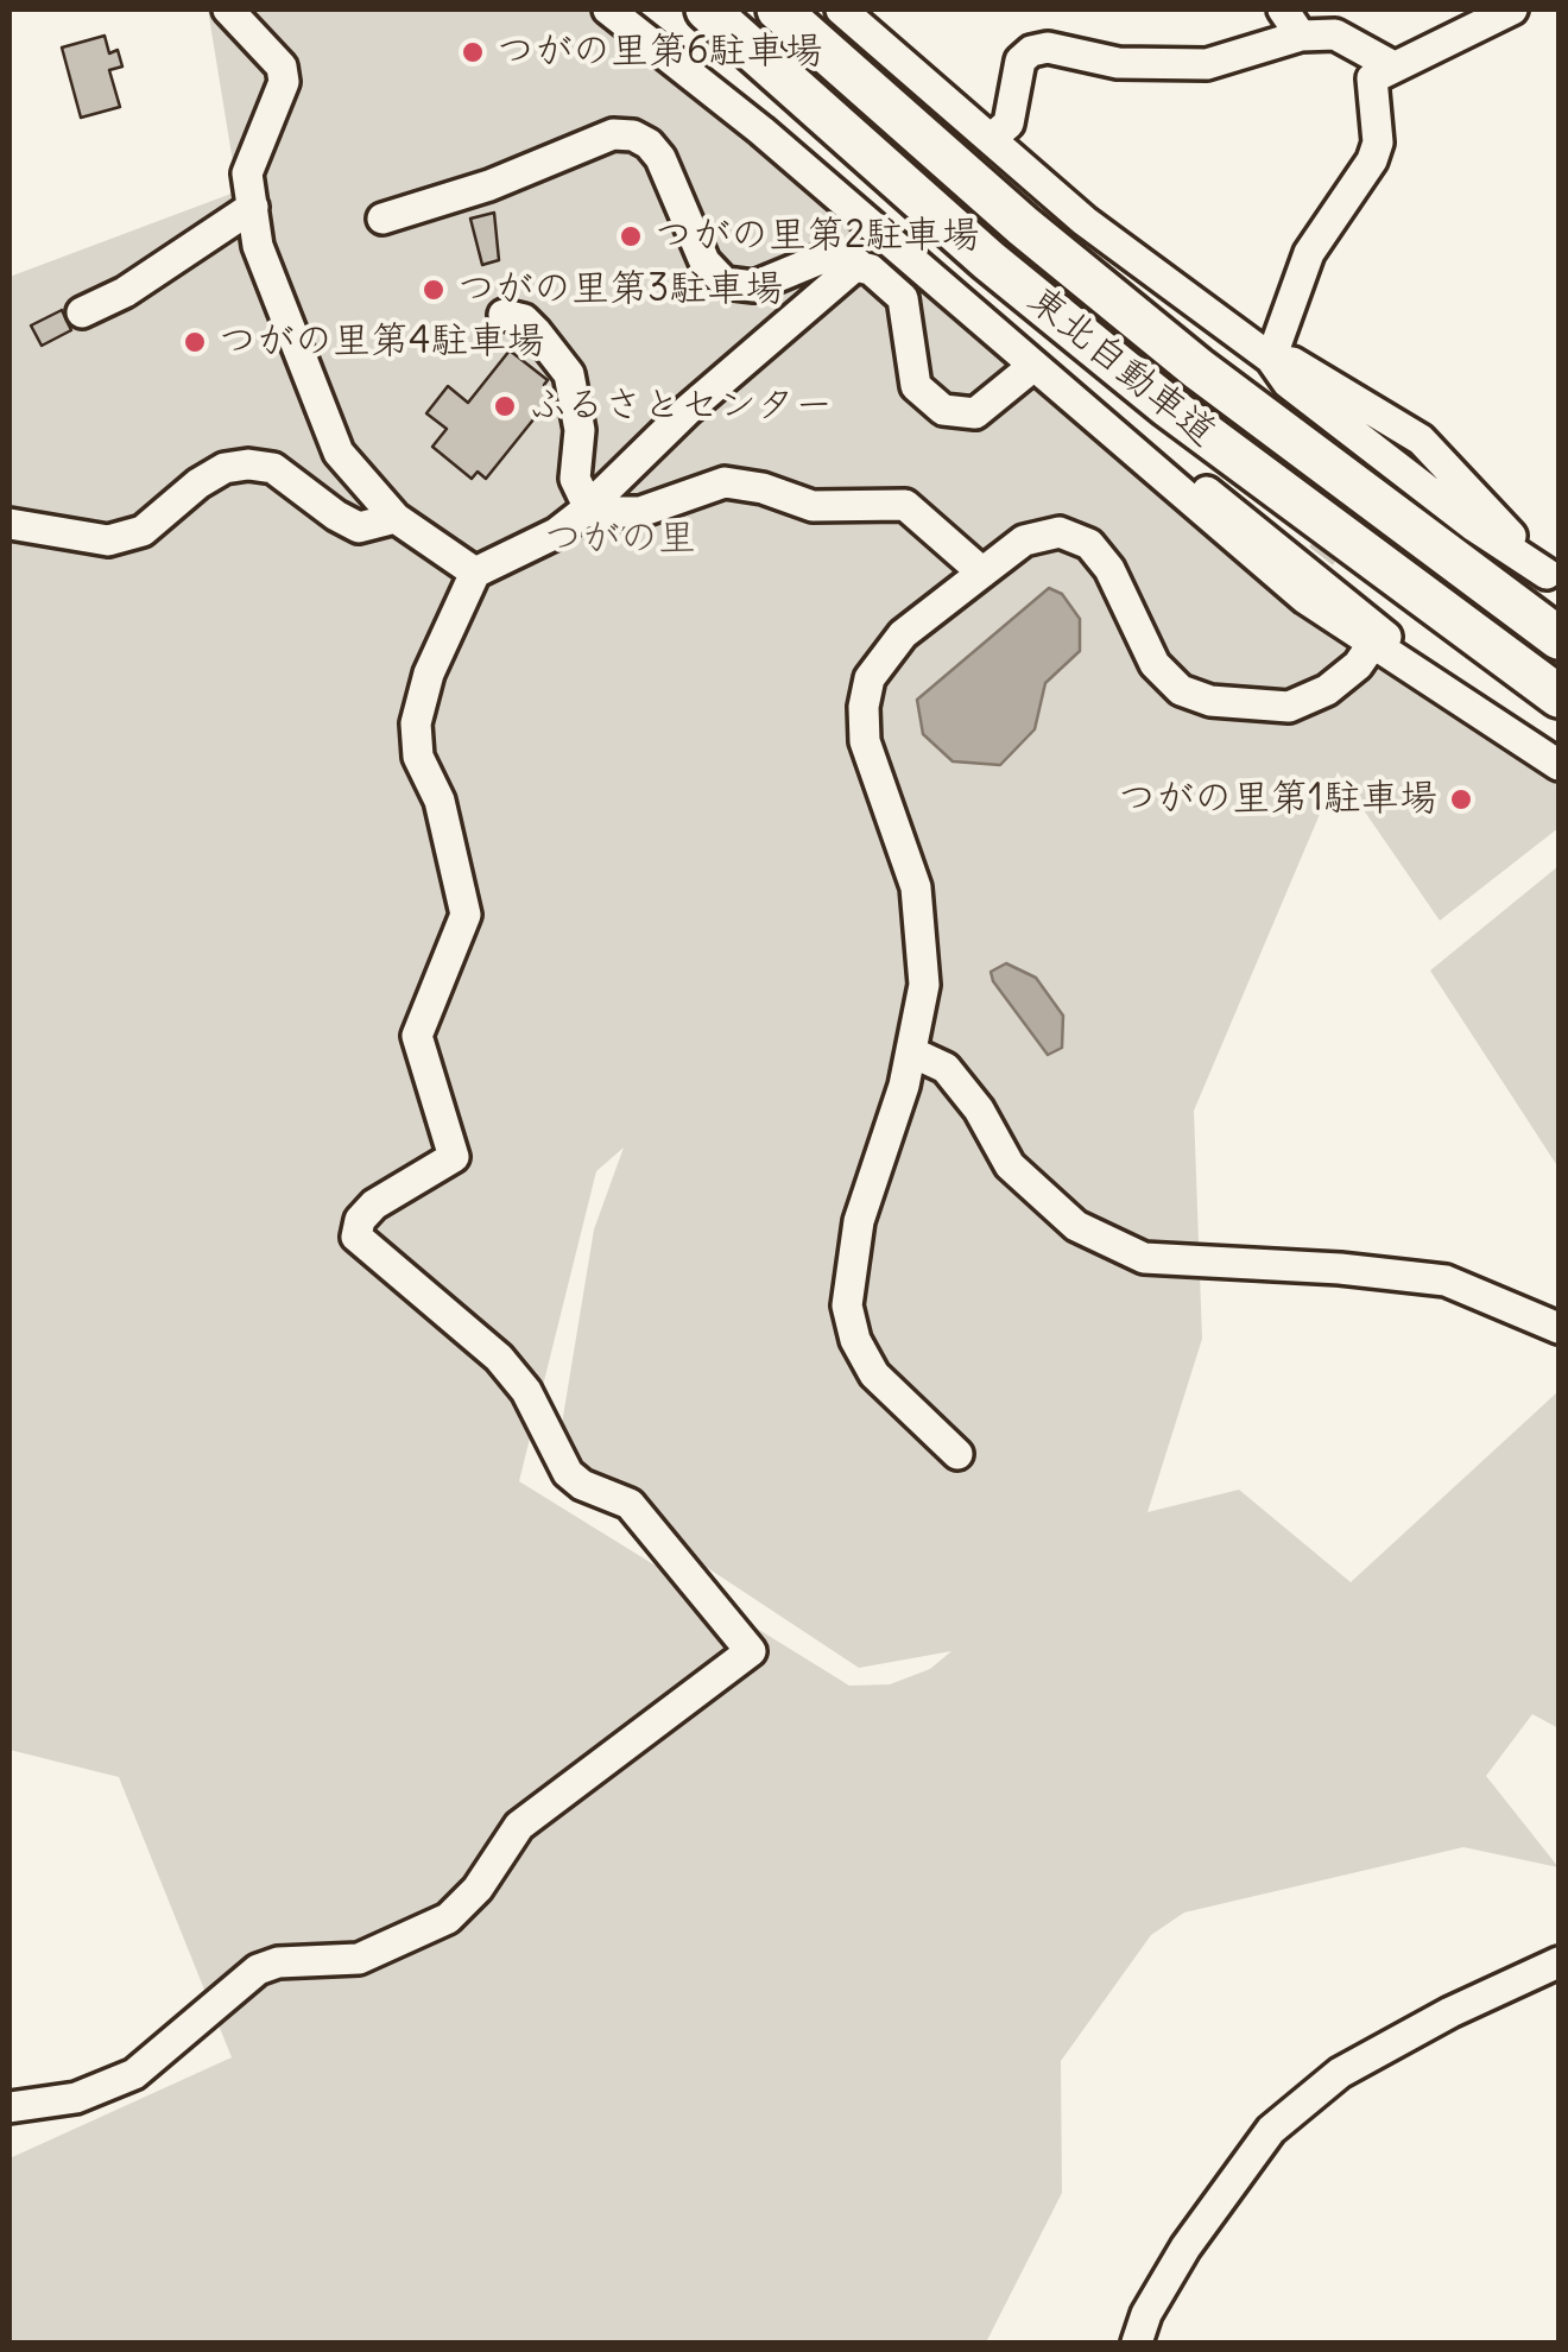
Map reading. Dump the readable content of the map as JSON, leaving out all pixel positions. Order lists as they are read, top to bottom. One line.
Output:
{"streets":{"highway":["東北自動車道"]},"parks":["つがの里"],"places":["つがの里第6駐車場","つがの里第2駐車場","つがの里第3駐車場","つがの里第4駐車場","ふるさとセンター","つがの里第1駐車場"]}
